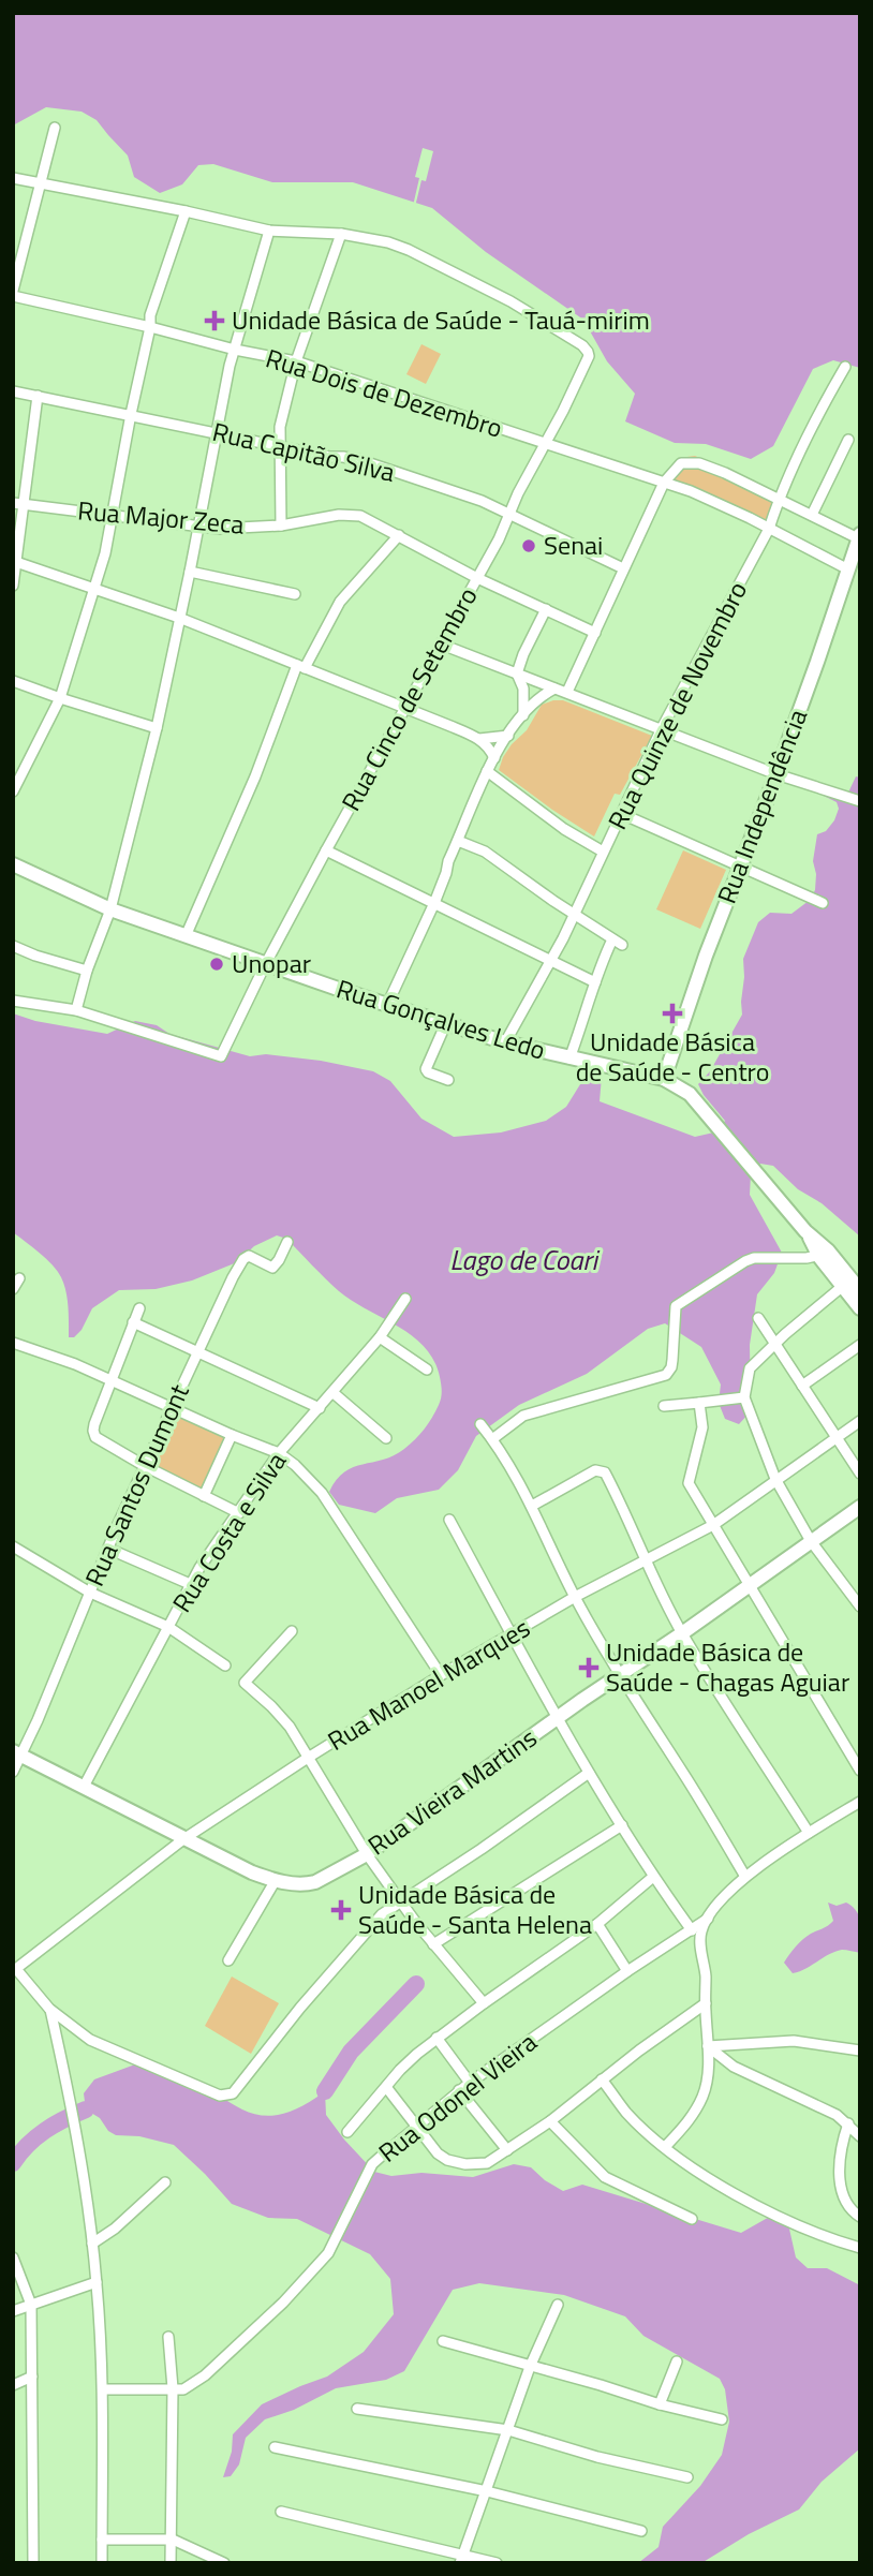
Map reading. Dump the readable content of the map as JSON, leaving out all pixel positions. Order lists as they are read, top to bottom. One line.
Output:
{"streets":{"main road":["Rua Independência","Rua Gonçalves Ledo","Rua Vieira Martins"],"street":["Rua Dois de Dezembro","Rua Capitão Silva","Rua Major Zeca","Rua Cinco de Setembro","Rua Quinze de Novembro","Rua Santos Dumont","Rua Costa e Silva","Rua Manoel Marques","Rua Odonel Vieira"]},"crossings":[["Rua Dois de Dezembro","Rua Cinco de Setembro"],["Rua Dois de Dezembro","Rua Quinze de Novembro"],["Rua Dois de Dezembro","Rua Independência"],["Rua Capitão Silva","Rua Cinco de Setembro"],["Rua Major Zeca","Rua Cinco de Setembro"],["Rua Cinco de Setembro","Rua Gonçalves Ledo"],["Rua Quinze de Novembro","Rua Gonçalves Ledo"],["Rua Independência","Rua Gonçalves Ledo"],["Rua Santos Dumont","Rua Vieira Martins"],["Rua Costa e Silva","Rua Vieira Martins"],["Rua Manoel Marques","Rua Vieira Martins"]],"water":["Lago de Coari"],"places":{"health":["Unidade Básica de Saúde - Tauá-mirim","Unidade Básica de Saúde - Centro","Unidade Básica de Saúde - Chagas Aguiar","Unidade Básica de Saúde - Santa Helena"],"other":["Senai","Unopar"]}}
